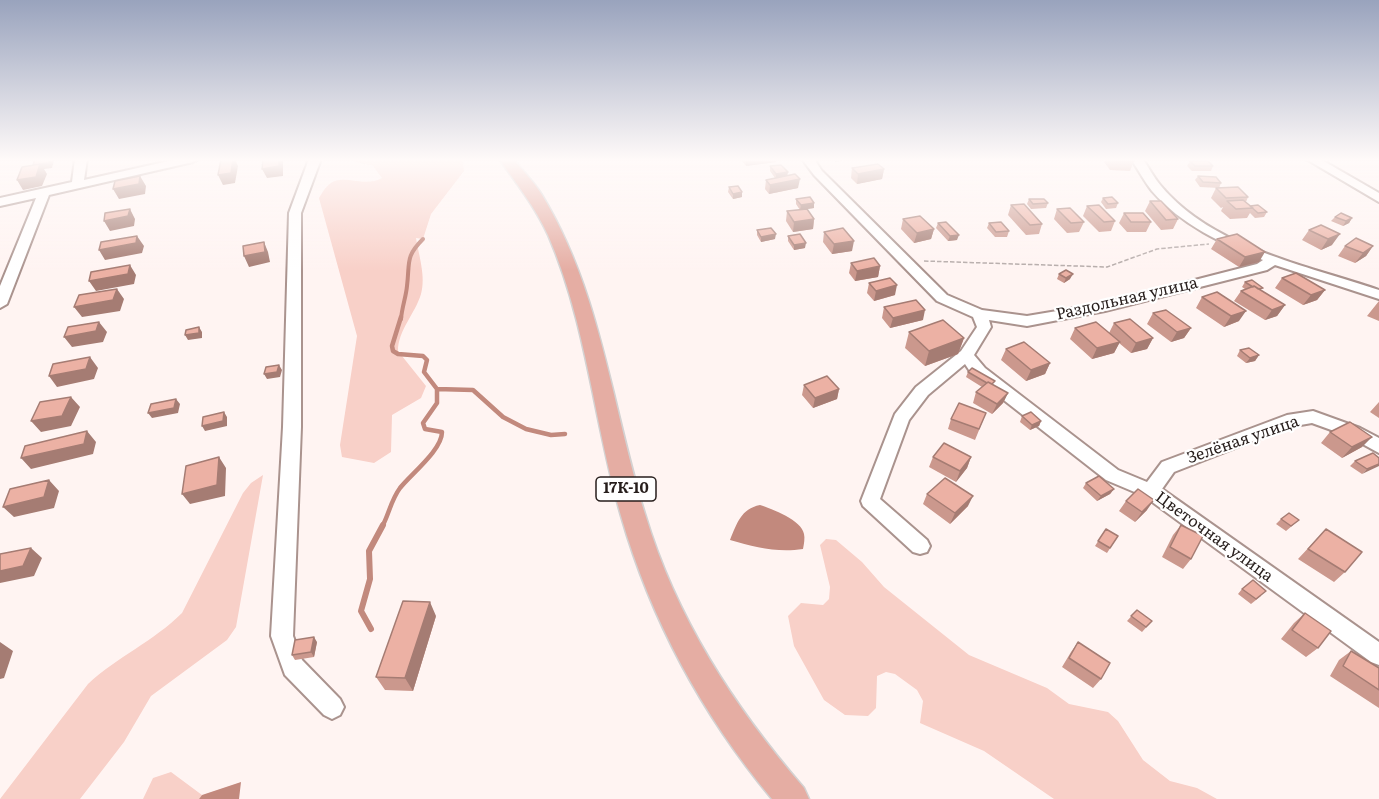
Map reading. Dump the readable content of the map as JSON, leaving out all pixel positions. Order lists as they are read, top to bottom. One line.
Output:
{"streets":{"main road":["17К-10"],"street":["Раздольная улица","Зелёная улица","Цветочная улица"]},"crossings":[["Зелёная улица","Цветочная улица"]]}
